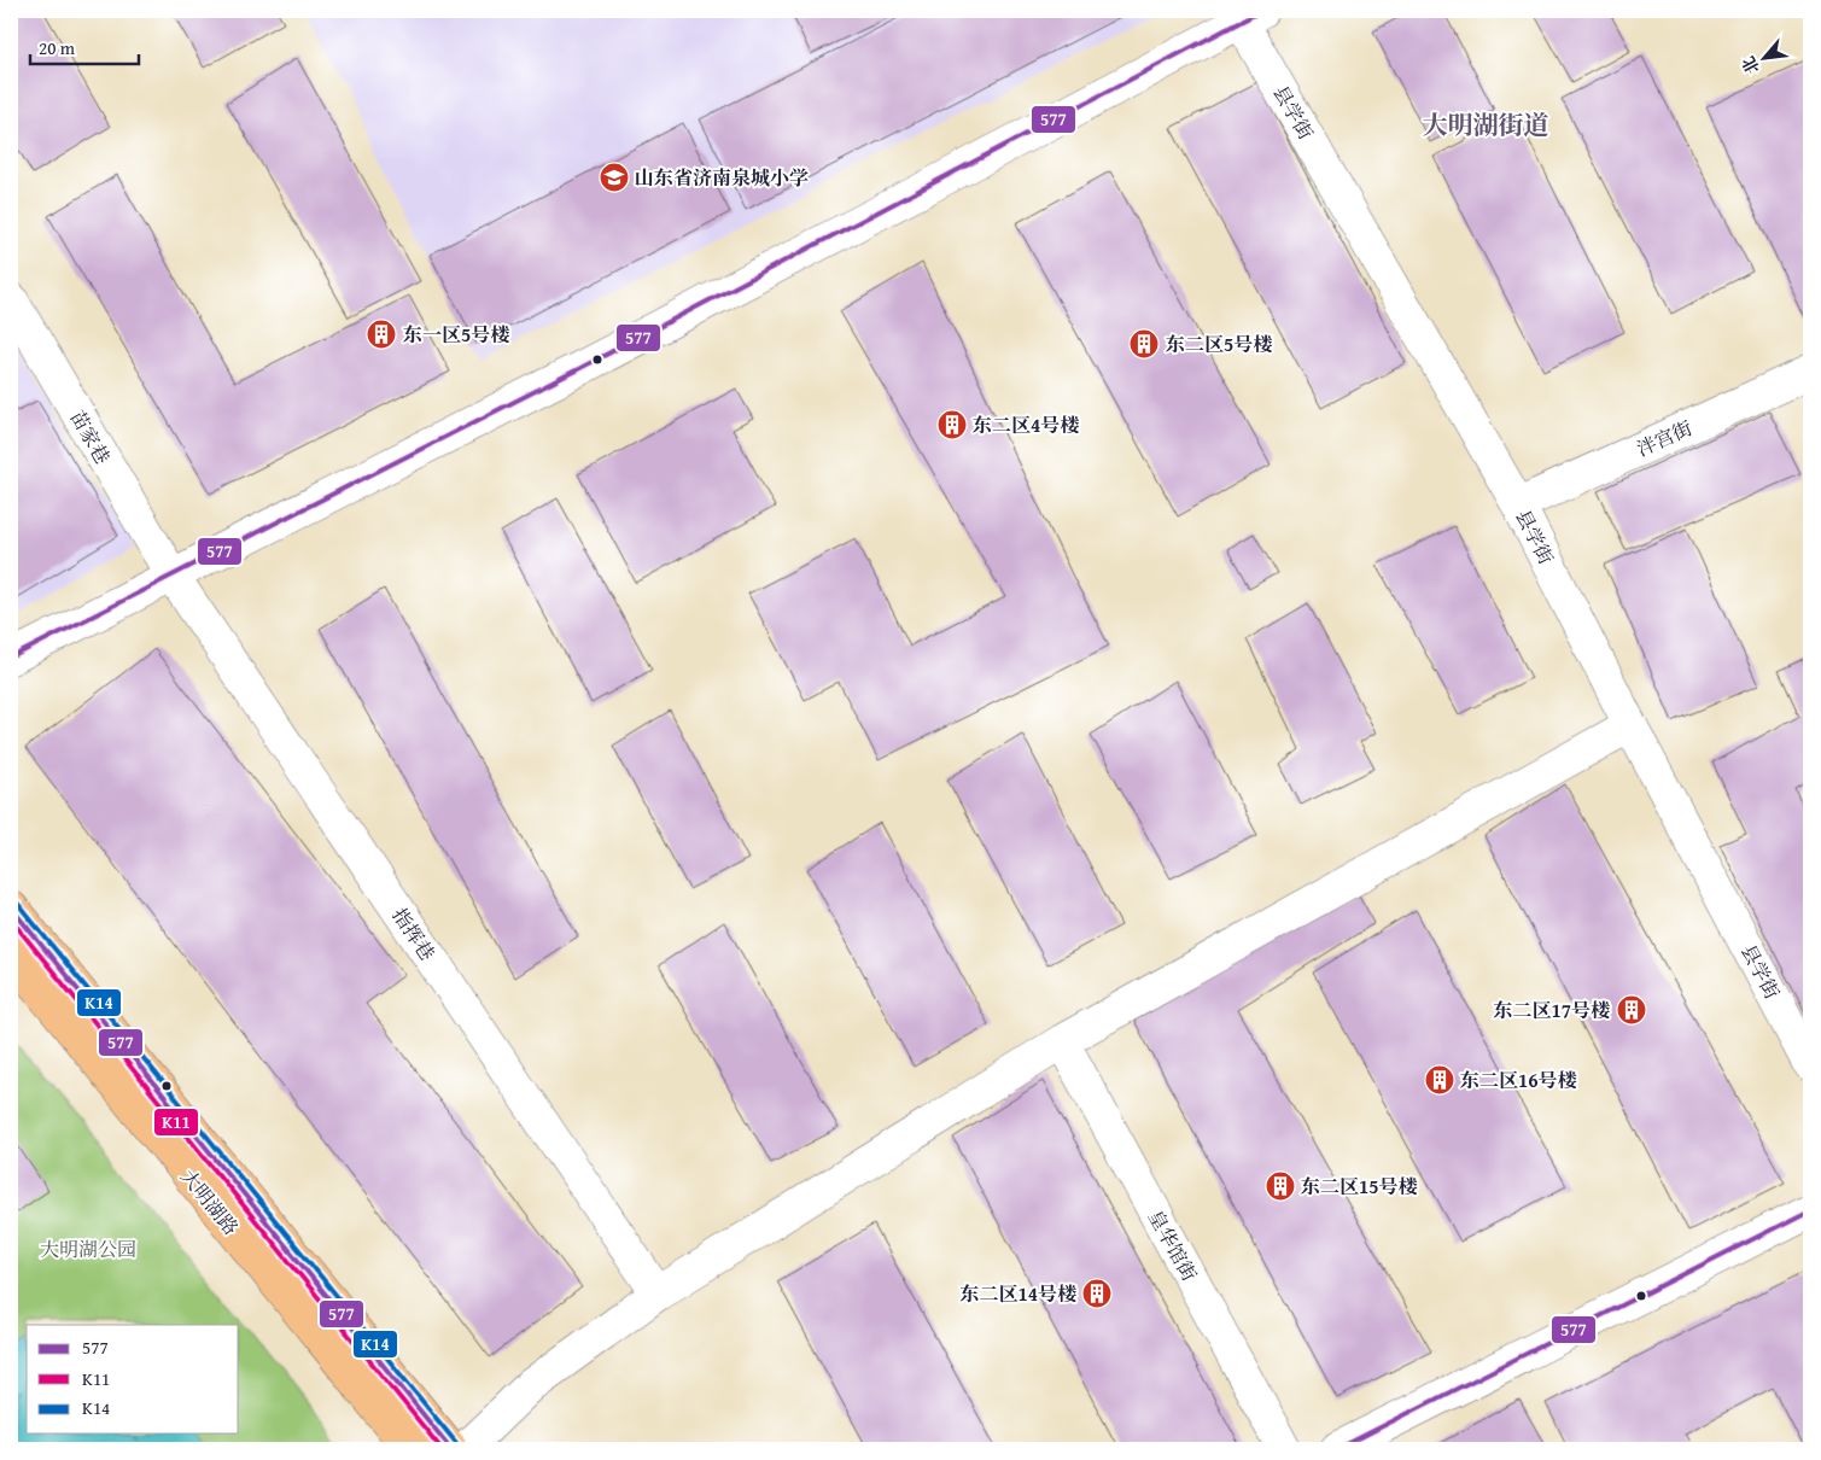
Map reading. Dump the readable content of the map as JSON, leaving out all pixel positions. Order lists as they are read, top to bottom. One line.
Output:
{"streets":{"main road":["大明湖路"],"street":["县学街","苗家巷","泮宫街","指挥巷","皇华馆街"]},"crossings":[["县学街","泮宫街"],["苗家巷","指挥巷"]],"districts":["大明湖街道"],"parks":["大明湖公园"],"places":{"school or university":["山东省济南泉城小学"],"building":["东一区5号楼","东二区5号楼","东二区4号楼","东二区17号楼","东二区16号楼","东二区15号楼","东二区14号楼"]},"lines":["transit line 577","transit line K14","transit line K11"],"legend":["577","K11","K14"],"scale_bar":"20 m","north":"bottom left"}
